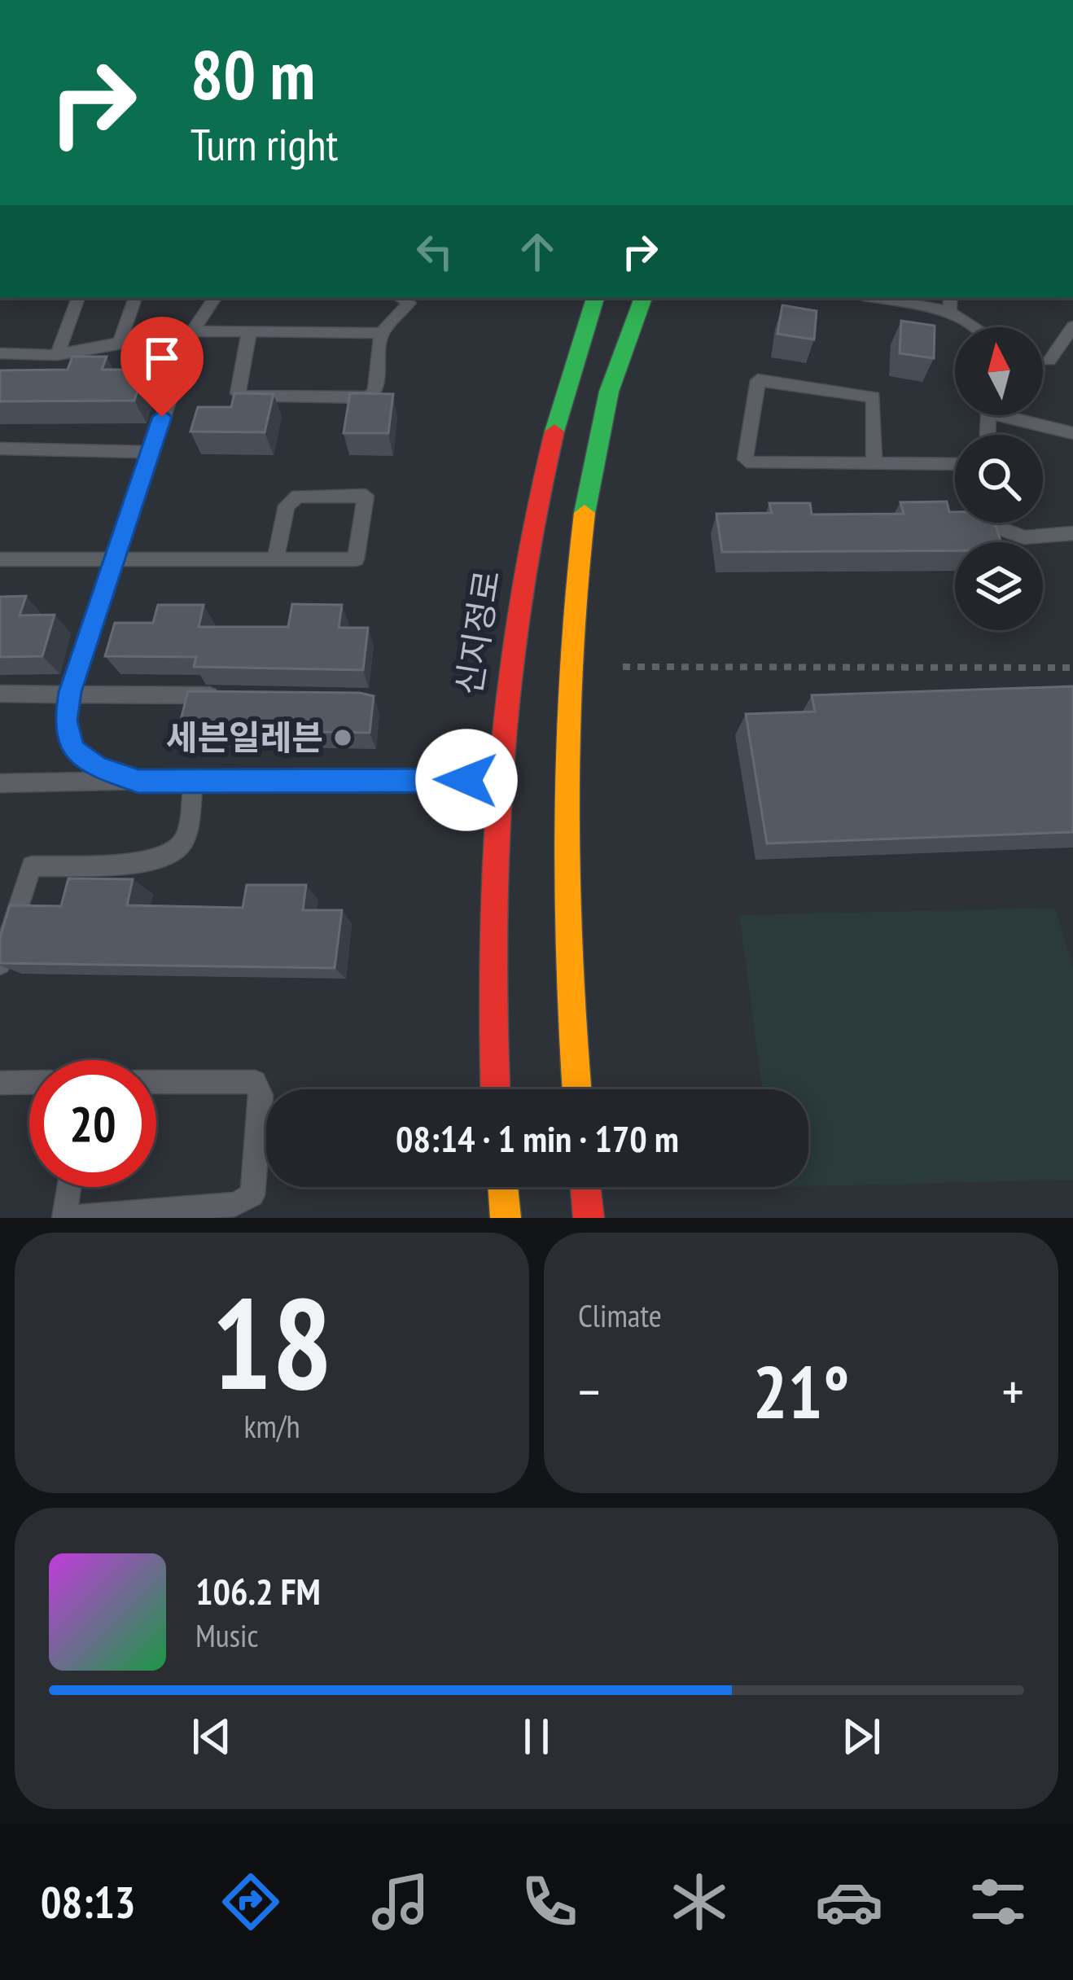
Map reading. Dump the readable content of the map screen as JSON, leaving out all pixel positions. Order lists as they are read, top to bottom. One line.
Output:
{"streets":{"street":["신지정로"]},"places":["세븐일레븐"],"north":"top","page":{"turn":["80 m","Turn right"],"limit":"20","trip":"08:14 · 1 min · 170 m","tile":[["18","km/h"],"Climate"],"heat":["−","21°","+"],"song":["106.2 FM","Music"],"tabs":"08:13"}}
